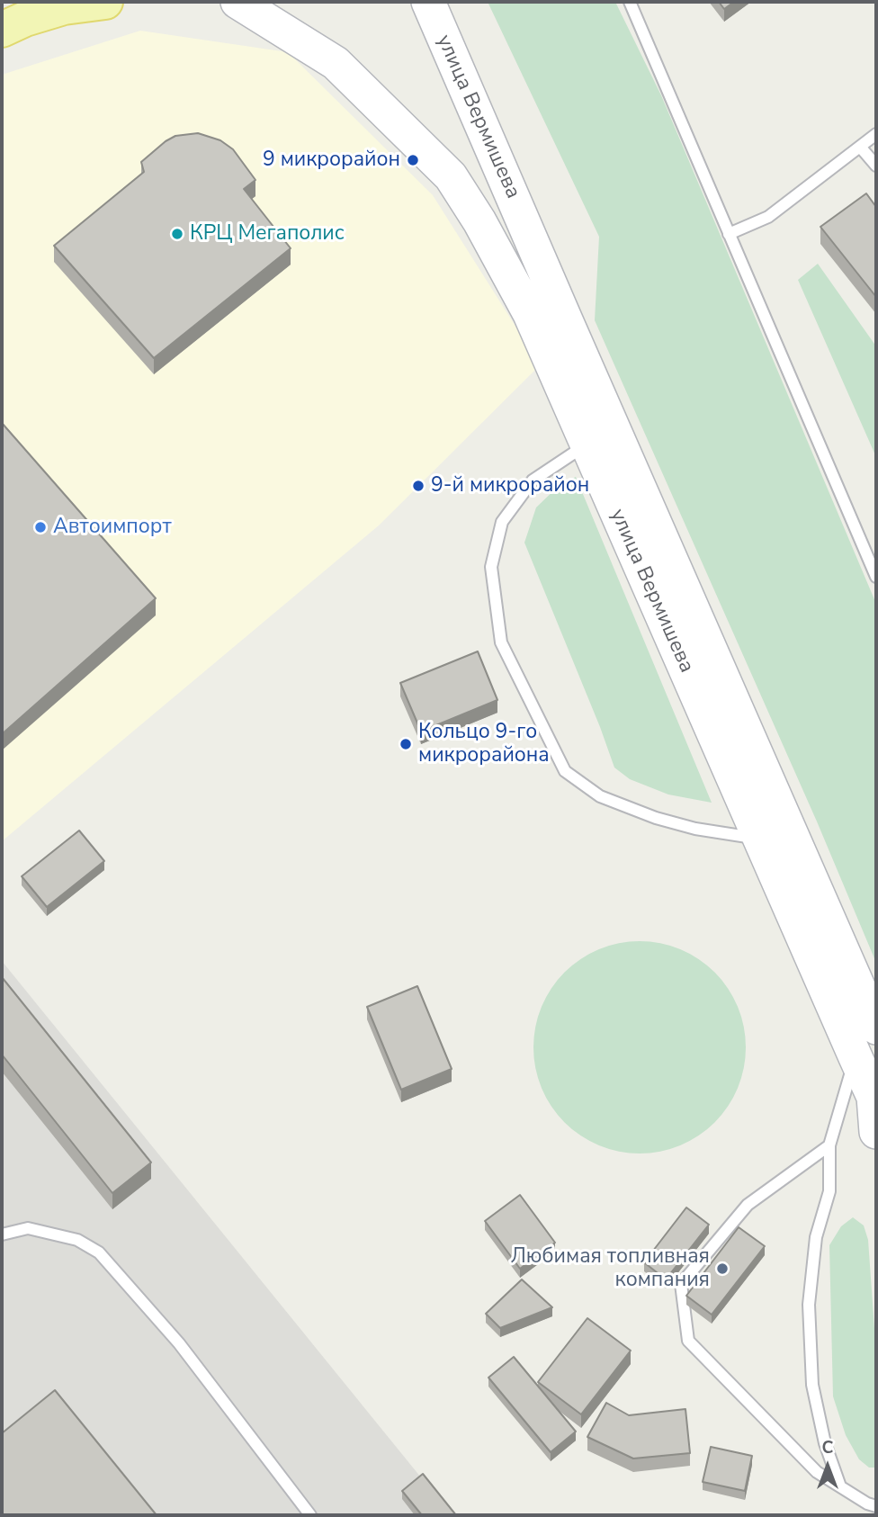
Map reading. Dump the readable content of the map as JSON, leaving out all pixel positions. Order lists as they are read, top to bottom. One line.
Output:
{"streets":{"main road":["улица Вермишева"]},"places":["9 микрорайон","КРЦ Мегаполис","9-й микрорайон","Автоимпорт","Кольцо 9-го микрорайона","Любимая топливная компания"],"north":"top"}
